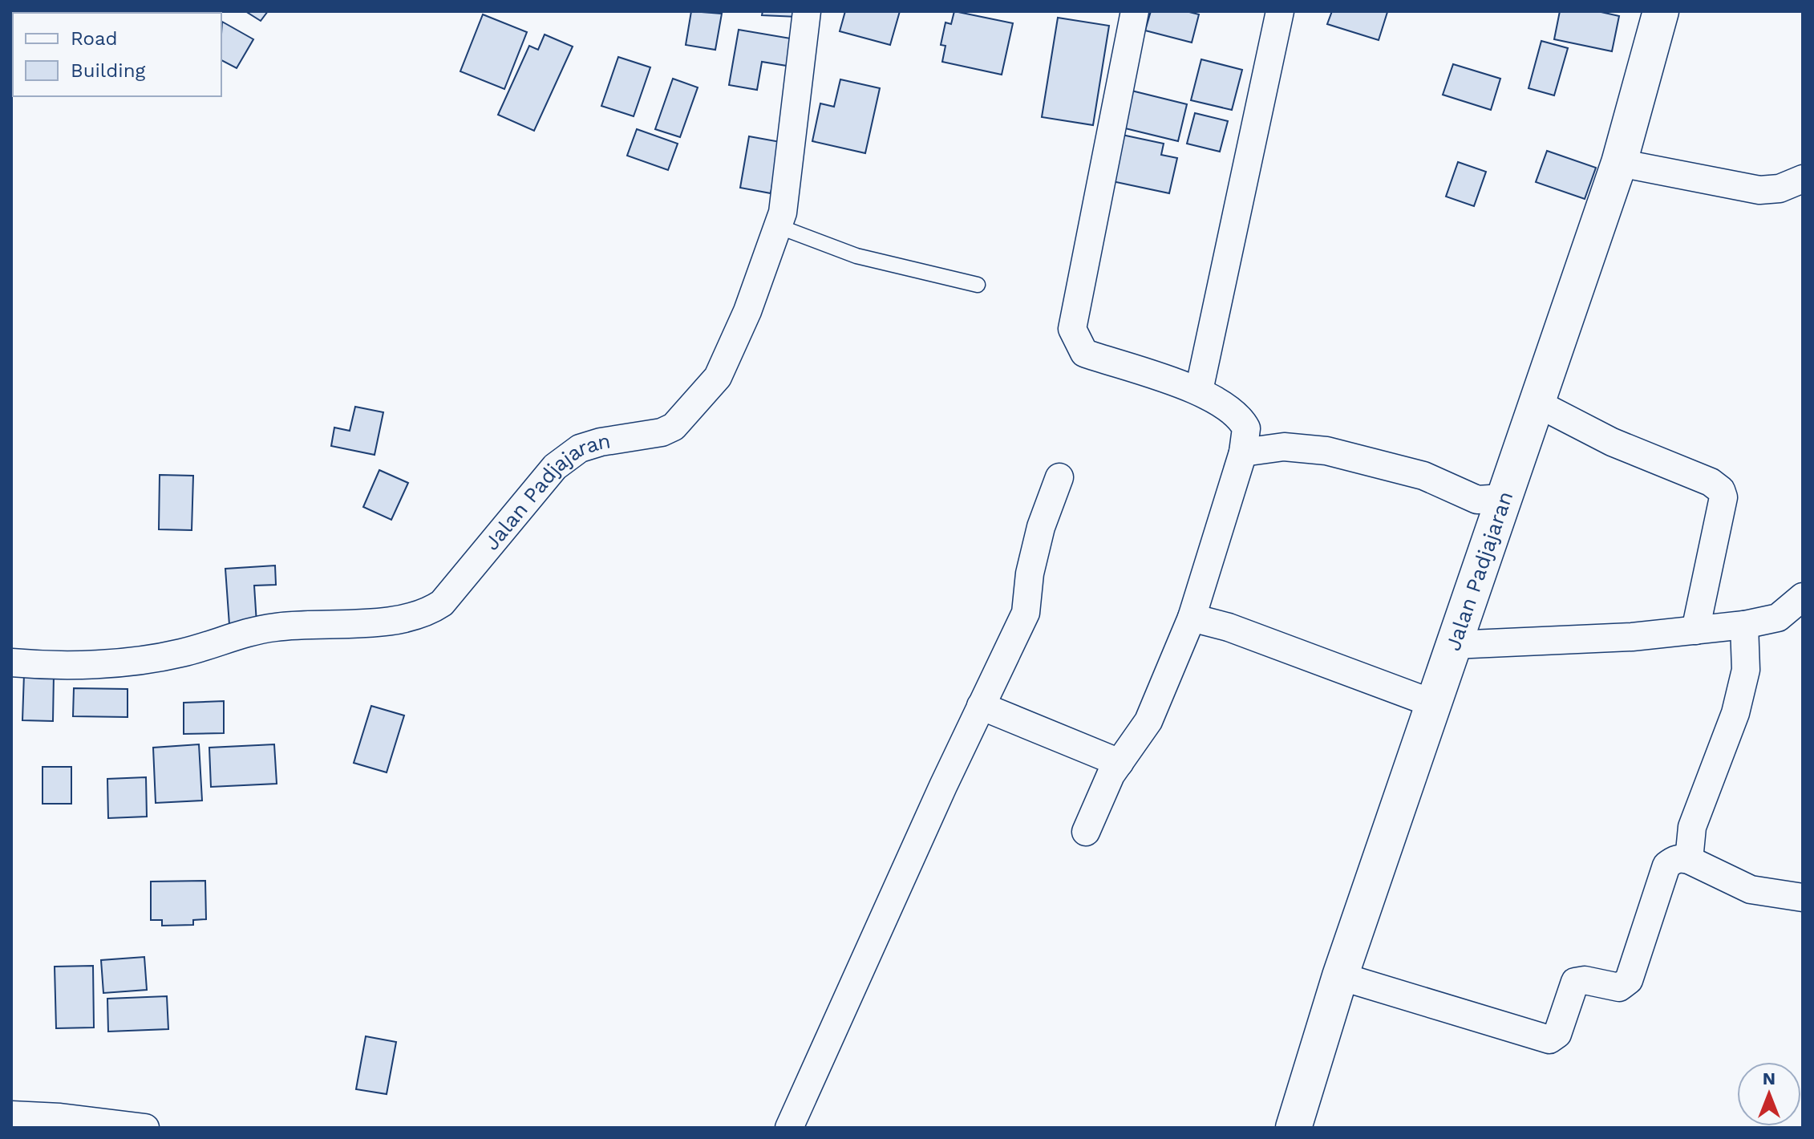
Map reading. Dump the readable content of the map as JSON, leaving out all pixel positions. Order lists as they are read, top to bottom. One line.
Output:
{"streets":{"street":["Jalan Padjajaran"]},"legend":["Road","Building"],"north":"top"}
